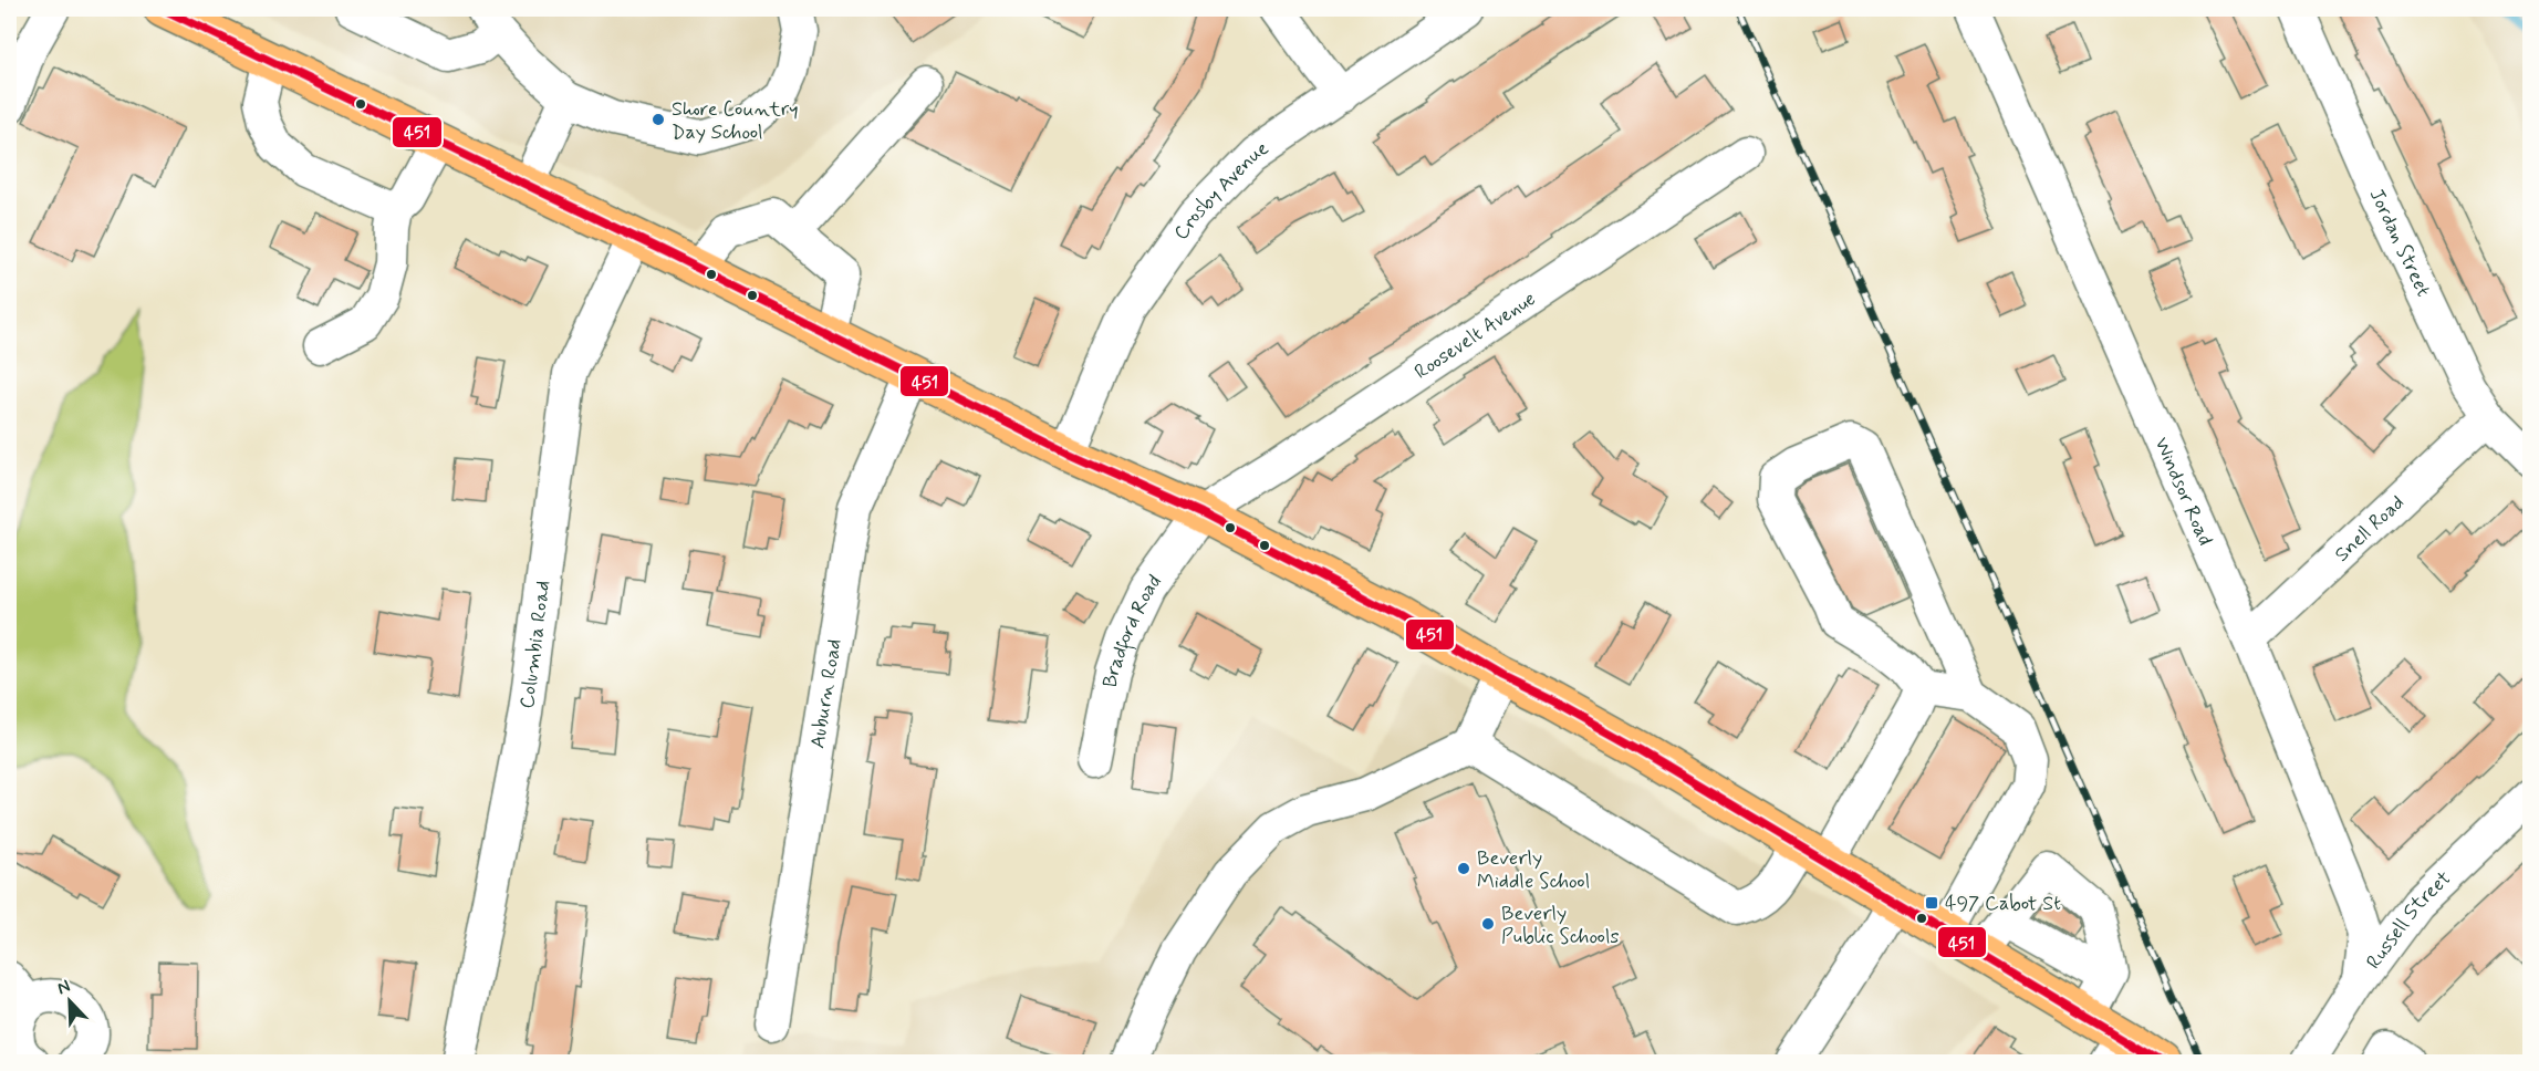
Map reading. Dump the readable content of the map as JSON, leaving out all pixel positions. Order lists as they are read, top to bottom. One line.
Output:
{"streets":{"street":["Crosby Avenue","Jordan Street","Roosevelt Avenue","Windsor Road","Snell Road","Bradford Road","Columbia Road","Auburn Road","Russell Street"]},"crossings":[["Jordan Street","Snell Road"],["Roosevelt Avenue","Bradford Road"],["Windsor Road","Snell Road"],["Windsor Road","Russell Street"]],"places":{"other":["Shore Country Day School","Beverly Middle School","Beverly Public Schools"],"transit":["497 Cabot St"]},"lines":["transit line 451"],"north":"top left"}
